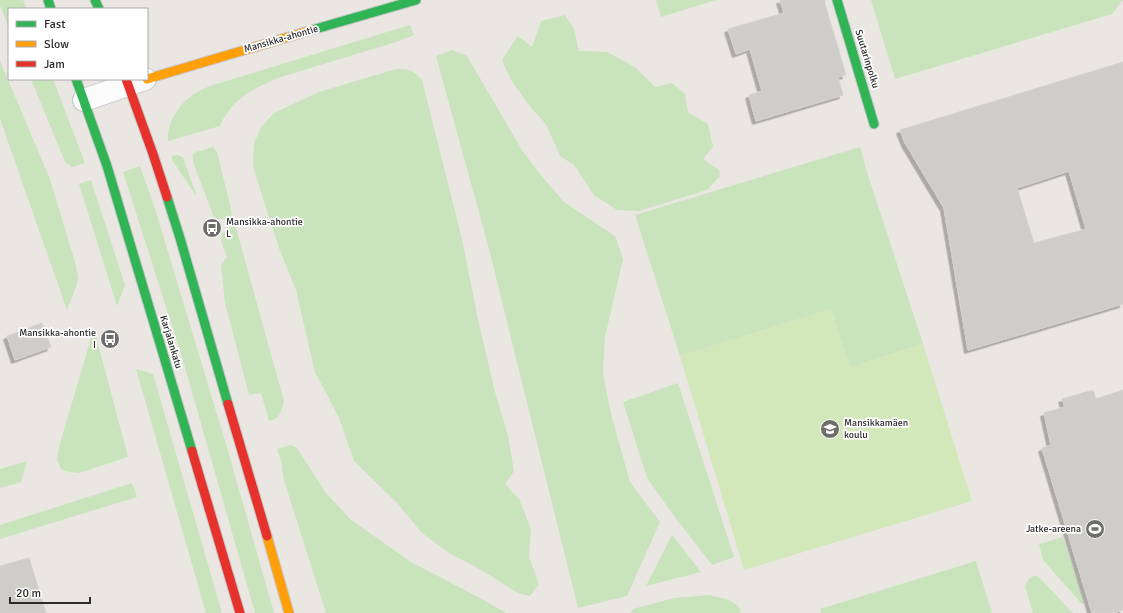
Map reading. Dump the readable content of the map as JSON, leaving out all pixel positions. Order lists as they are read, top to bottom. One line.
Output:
{"streets":{"main road":["Mansikka-ahontie","Suutarinpolku","Karjalankatu"]},"crossings":[["Mansikka-ahontie","Karjalankatu"]],"places":{"bus stop":["Mansikka-ahontie L","Mansikka-ahontie I"],"school or university":["Mansikkamäen koulu"],"sports":["Jatke-areena"]},"legend":["Fast","Slow","Jam"],"scale_bar":"20 m"}
